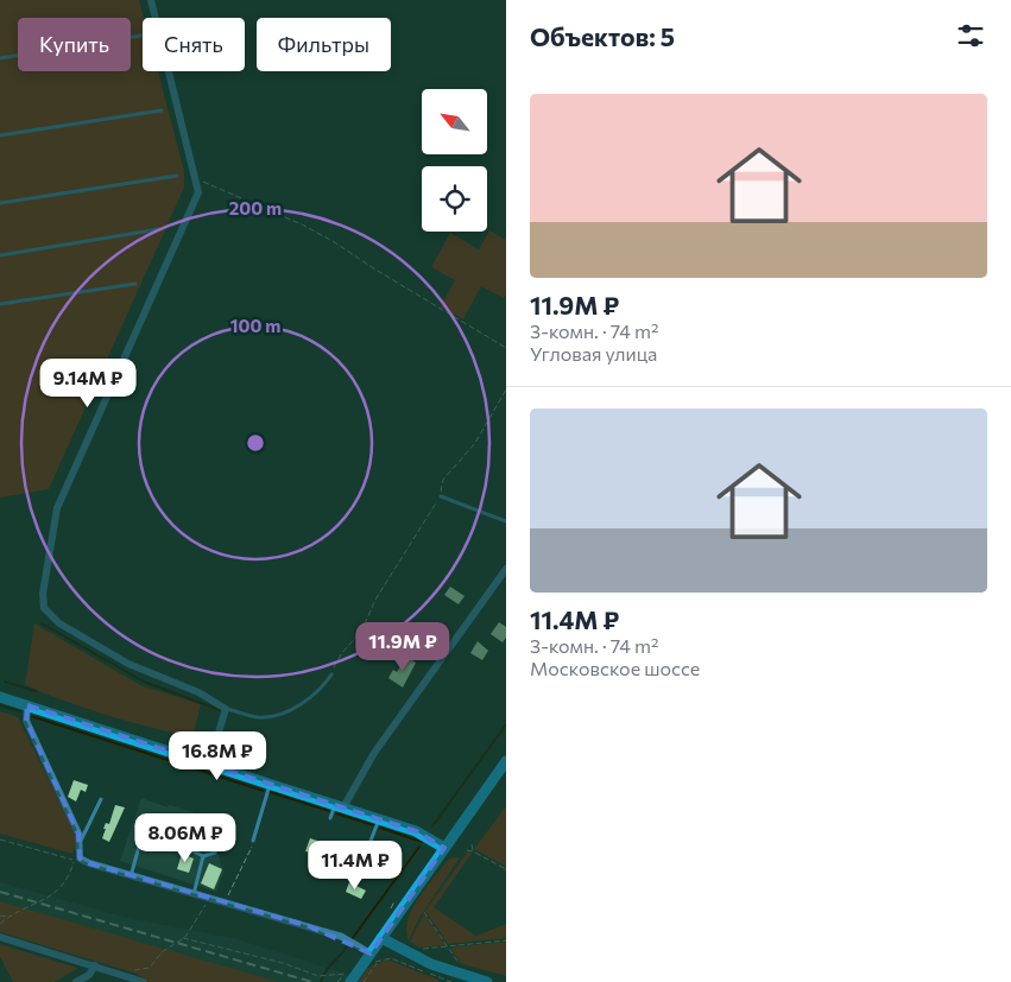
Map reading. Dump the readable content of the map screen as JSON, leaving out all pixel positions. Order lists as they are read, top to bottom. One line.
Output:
{"north":"top left","page":{"heading":"Объектов: 5","chip":["Купить","Снять","Фильтры"],"list":[{"name":"11.9M ₽","note":"3-комн. · 74 m² · Угловая улица"},{"name":"11.4M ₽","note":"3-комн. · 74 m² · Московское шоссе"}],"price":["9.14M ₽","11.9M ₽","16.8M ₽","8.06M ₽","11.4M ₽"]},"rings":["200 m","100 m"]}
